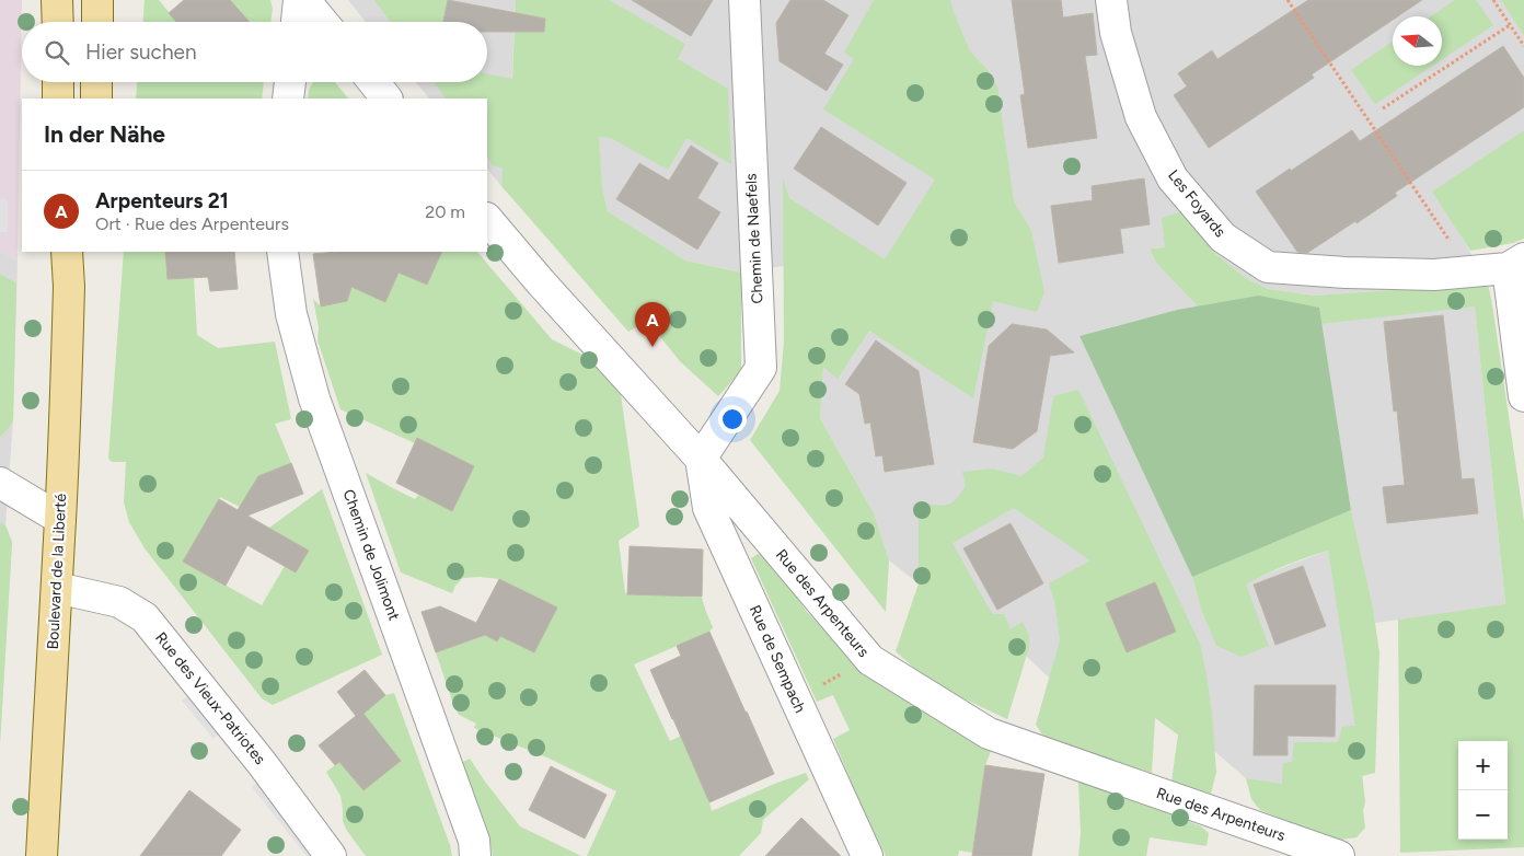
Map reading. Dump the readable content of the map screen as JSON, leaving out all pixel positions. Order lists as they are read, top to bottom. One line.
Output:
{"streets":{"main road":["Boulevard de la Liberté"],"street":["Les Foyards","Chemin de Naefels","Chemin de Jolimont","Rue des Arpenteurs","Rue de Sempach","Rue des Vieux-Patriotes"]},"crossings":[["Chemin de Naefels","Rue des Arpenteurs"],["Chemin de Naefels","Rue de Sempach"],["Boulevard de la Liberté","Rue des Vieux-Patriotes"],["Rue des Arpenteurs","Rue de Sempach"]],"north":"left","page":{"search":"Hier suchen","heading":"In der Nähe","list":[{"mark":"A","name":"Arpenteurs 21","note":"Ort · Rue des Arpenteurs","value":"20 m"}],"pins":"A","map_buttons":["+","−"]}}
